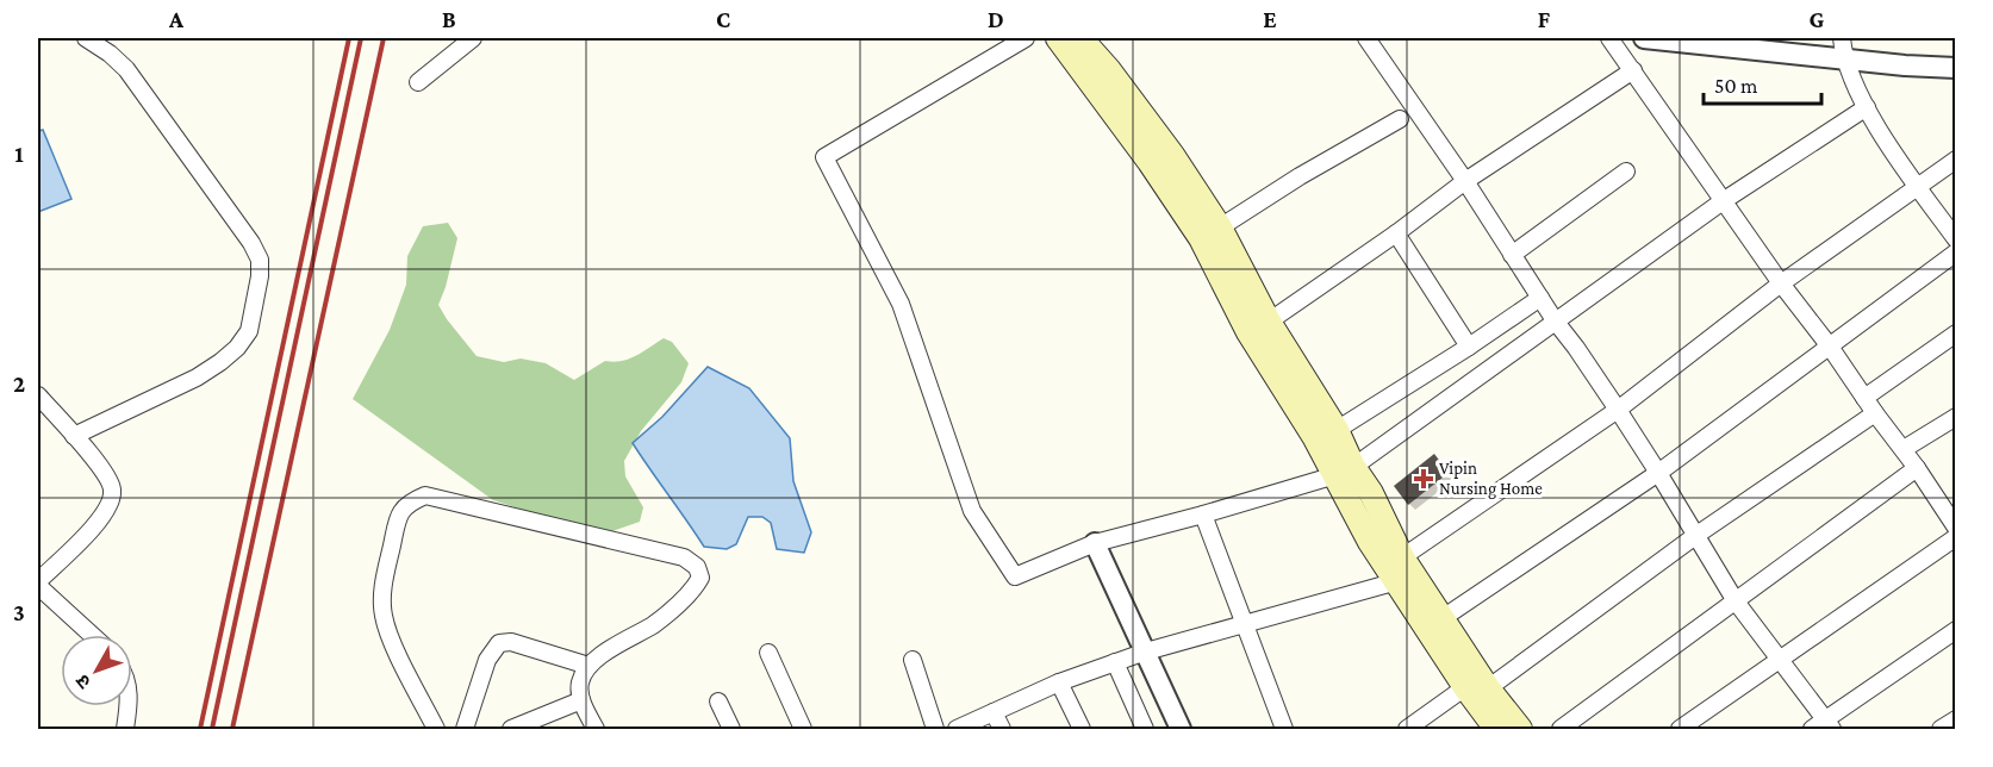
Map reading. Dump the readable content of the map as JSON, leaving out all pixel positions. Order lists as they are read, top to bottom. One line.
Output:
{"places":{"health":["Vipin Nursing Home"]},"scale_bar":"50 m","north":"bottom left","grid":{"columns":["A","B","C","D","E","F","G"],"rows":["1","2","3"]}}
